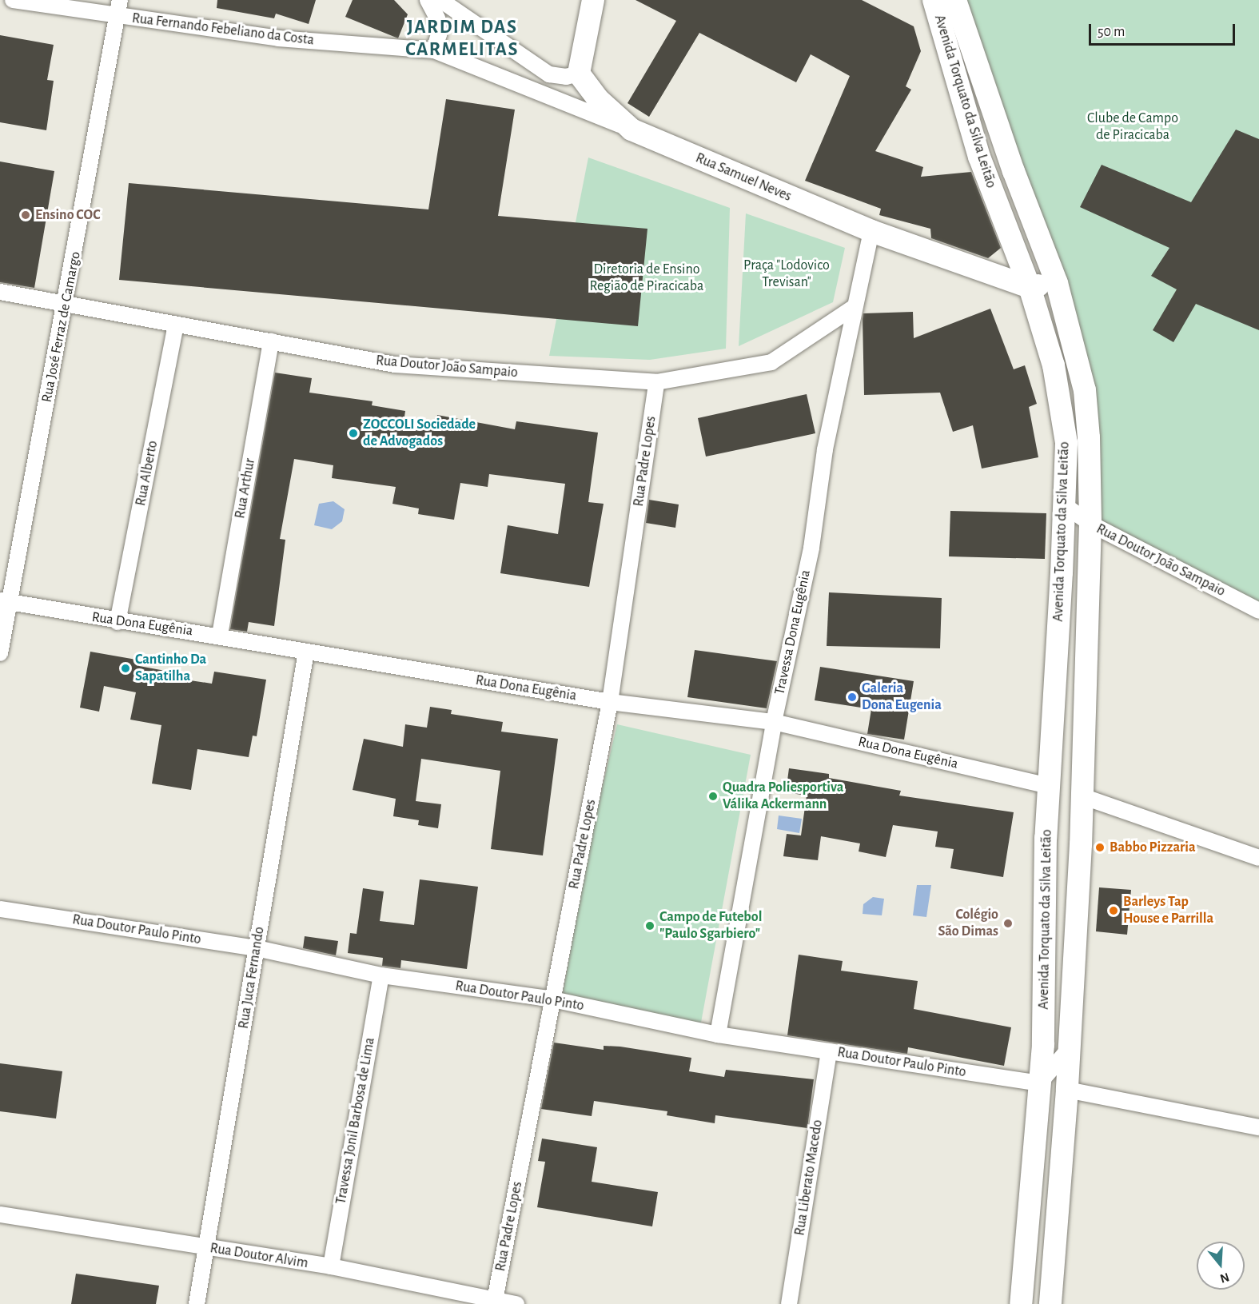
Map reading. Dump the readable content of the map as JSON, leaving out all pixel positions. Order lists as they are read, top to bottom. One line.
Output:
{"streets":{"main road":["Avenida Torquato da Silva Leitão","Rua Samuel Neves"],"street":["Rua Fernando Febeliano da Costa","Rua José Ferraz de Camargo","Rua Doutor João Sampaio","Rua Padre Lopes","Rua Alberto","Rua Arthur","Rua Dona Eugênia","Travessa Dona Eugênia","Rua Doutor Paulo Pinto","Rua Juca Fernando","Travessa Jonil Barbosa de Lima","Rua Liberato Macedo","Rua Doutor Alvim"]},"crossings":[["Rua Fernando Febeliano da Costa","Rua Samuel Neves"],["Rua Fernando Febeliano da Costa","Rua José Ferraz de Camargo"],["Avenida Torquato da Silva Leitão","Rua Samuel Neves"],["Avenida Torquato da Silva Leitão","Rua Doutor João Sampaio"],["Avenida Torquato da Silva Leitão","Rua Dona Eugênia"],["Avenida Torquato da Silva Leitão","Rua Doutor Paulo Pinto"],["Rua Samuel Neves","Travessa Dona Eugênia"],["Rua José Ferraz de Camargo","Rua Doutor João Sampaio"],["Rua José Ferraz de Camargo","Rua Dona Eugênia"],["Rua Doutor João Sampaio","Rua Padre Lopes"],["Rua Doutor João Sampaio","Rua Alberto"],["Rua Doutor João Sampaio","Rua Arthur"],["Rua Doutor João Sampaio","Travessa Dona Eugênia"],["Rua Padre Lopes","Rua Dona Eugênia"],["Rua Padre Lopes","Rua Doutor Paulo Pinto"],["Rua Padre Lopes","Rua Doutor Alvim"],["Rua Alberto","Rua Dona Eugênia"],["Rua Arthur","Rua Dona Eugênia"],["Rua Dona Eugênia","Travessa Dona Eugênia"],["Rua Dona Eugênia","Rua Juca Fernando"],["Travessa Dona Eugênia","Rua Doutor Paulo Pinto"],["Rua Doutor Paulo Pinto","Rua Juca Fernando"],["Rua Doutor Paulo Pinto","Travessa Jonil Barbosa de Lima"],["Rua Doutor Paulo Pinto","Rua Liberato Macedo"],["Rua Juca Fernando","Rua Doutor Alvim"],["Travessa Jonil Barbosa de Lima","Rua Doutor Alvim"]],"districts":["JARDIM DAS CARMELITAS"],"parks":["Clube de Campo de Piracicaba","Praça \"Lodovico Trevisan\"","Diretoria de Ensino Região de Piracicaba"],"places":["Ensino COC","ZOCCOLI Sociedade de Advogados","Cantinho Da Sapatilha","Galeria Dona Eugenia","Quadra Poliesportiva Válika Ackermann","Babbo Pizzaria","Barleys Tap House e Parrilla","Colégio São Dimas","Campo de Futebol \"Paulo Sgarbiero\""],"scale_bar":"50 m","north":"bottom"}
